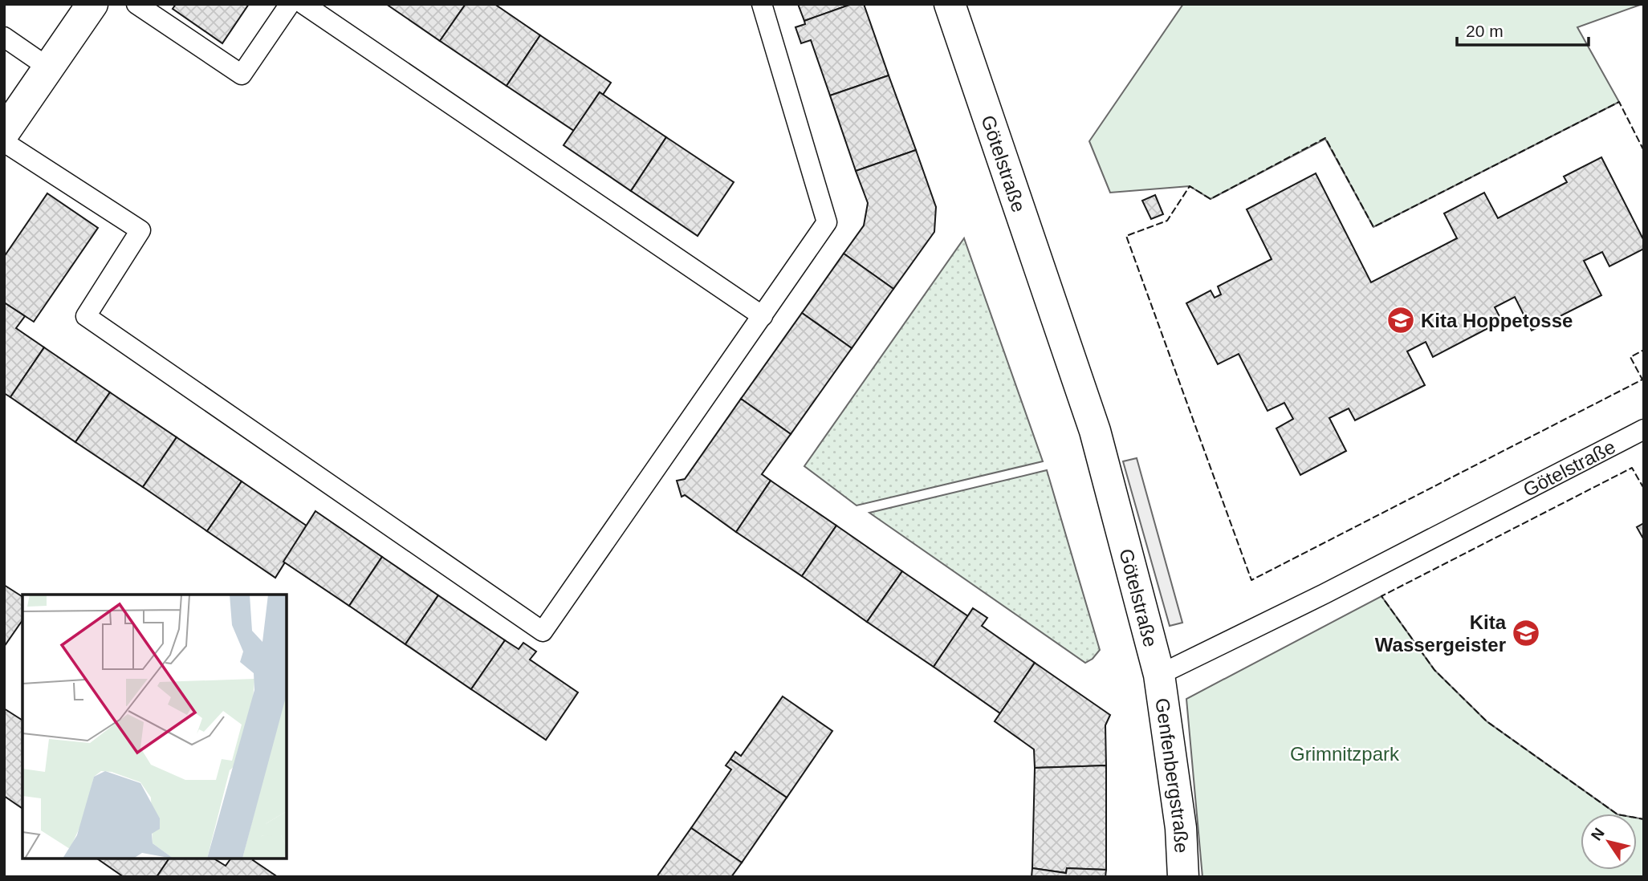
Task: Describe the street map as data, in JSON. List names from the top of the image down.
{
  "streets": {
    "street": ["Götelstraße", "Genfenbergstraße"]
  },
  "crossings": [
    ["Götelstraße", "Genfenbergstraße"]
  ],
  "parks": ["Grimnitzpark"],
  "places": {
    "school or university": ["Kita Hoppetosse", "Kita Wassergeister"]
  },
  "scale_bar": "20 m",
  "north": "top left"
}
